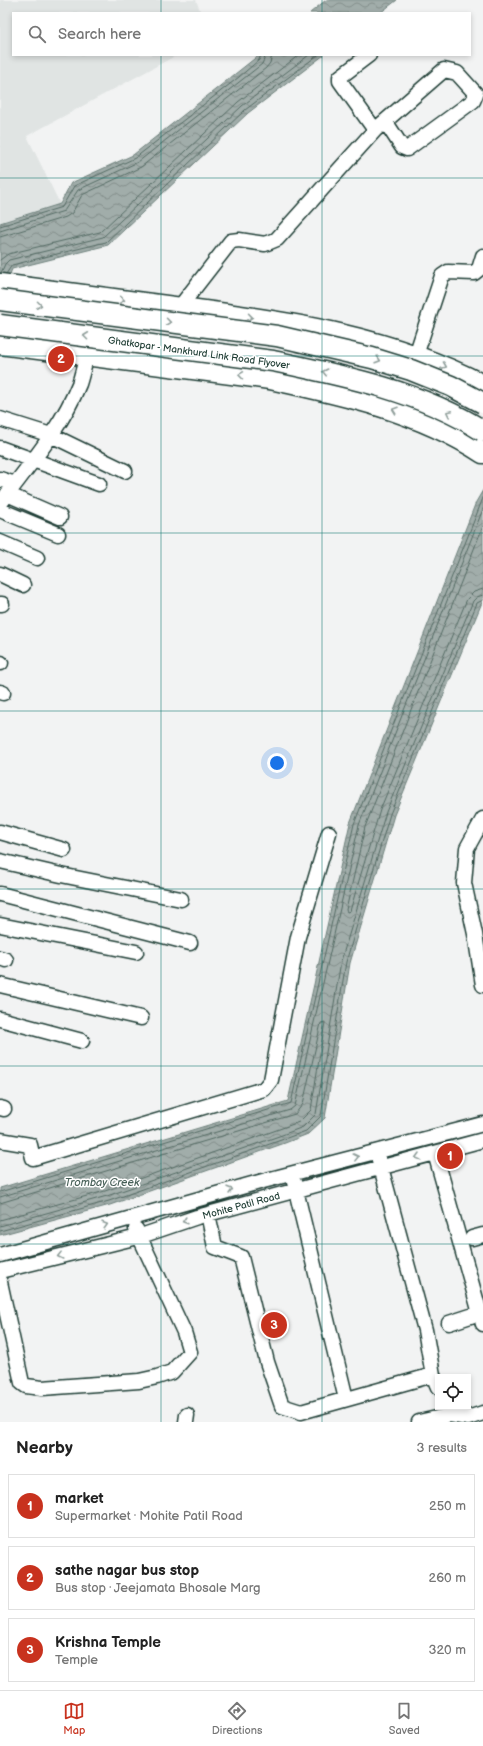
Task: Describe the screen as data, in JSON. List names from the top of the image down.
{
  "streets": {
    "highway": ["Ghatkopar - Mankhurd Link Road Flyover"],
    "street": ["Mohite Patil Road"]
  },
  "water": ["Trombay Creek"],
  "page": {
    "search": "Search here",
    "pins": ["2", "1", "3"],
    "heading": ["Nearby", "3 results"],
    "list": [
      {
        "mark": "1",
        "name": "market",
        "note": "Supermarket · Mohite Patil Road",
        "value": "250 m"
      },
      {
        "mark": "2",
        "name": "sathe nagar bus stop",
        "note": "Bus stop · Jeejamata Bhosale Marg",
        "value": "260 m"
      },
      {
        "mark": "3",
        "name": "Krishna Temple",
        "note": "Temple",
        "value": "320 m"
      }
    ],
    "nav": ["Map", "Directions", "Saved"]
  }
}
